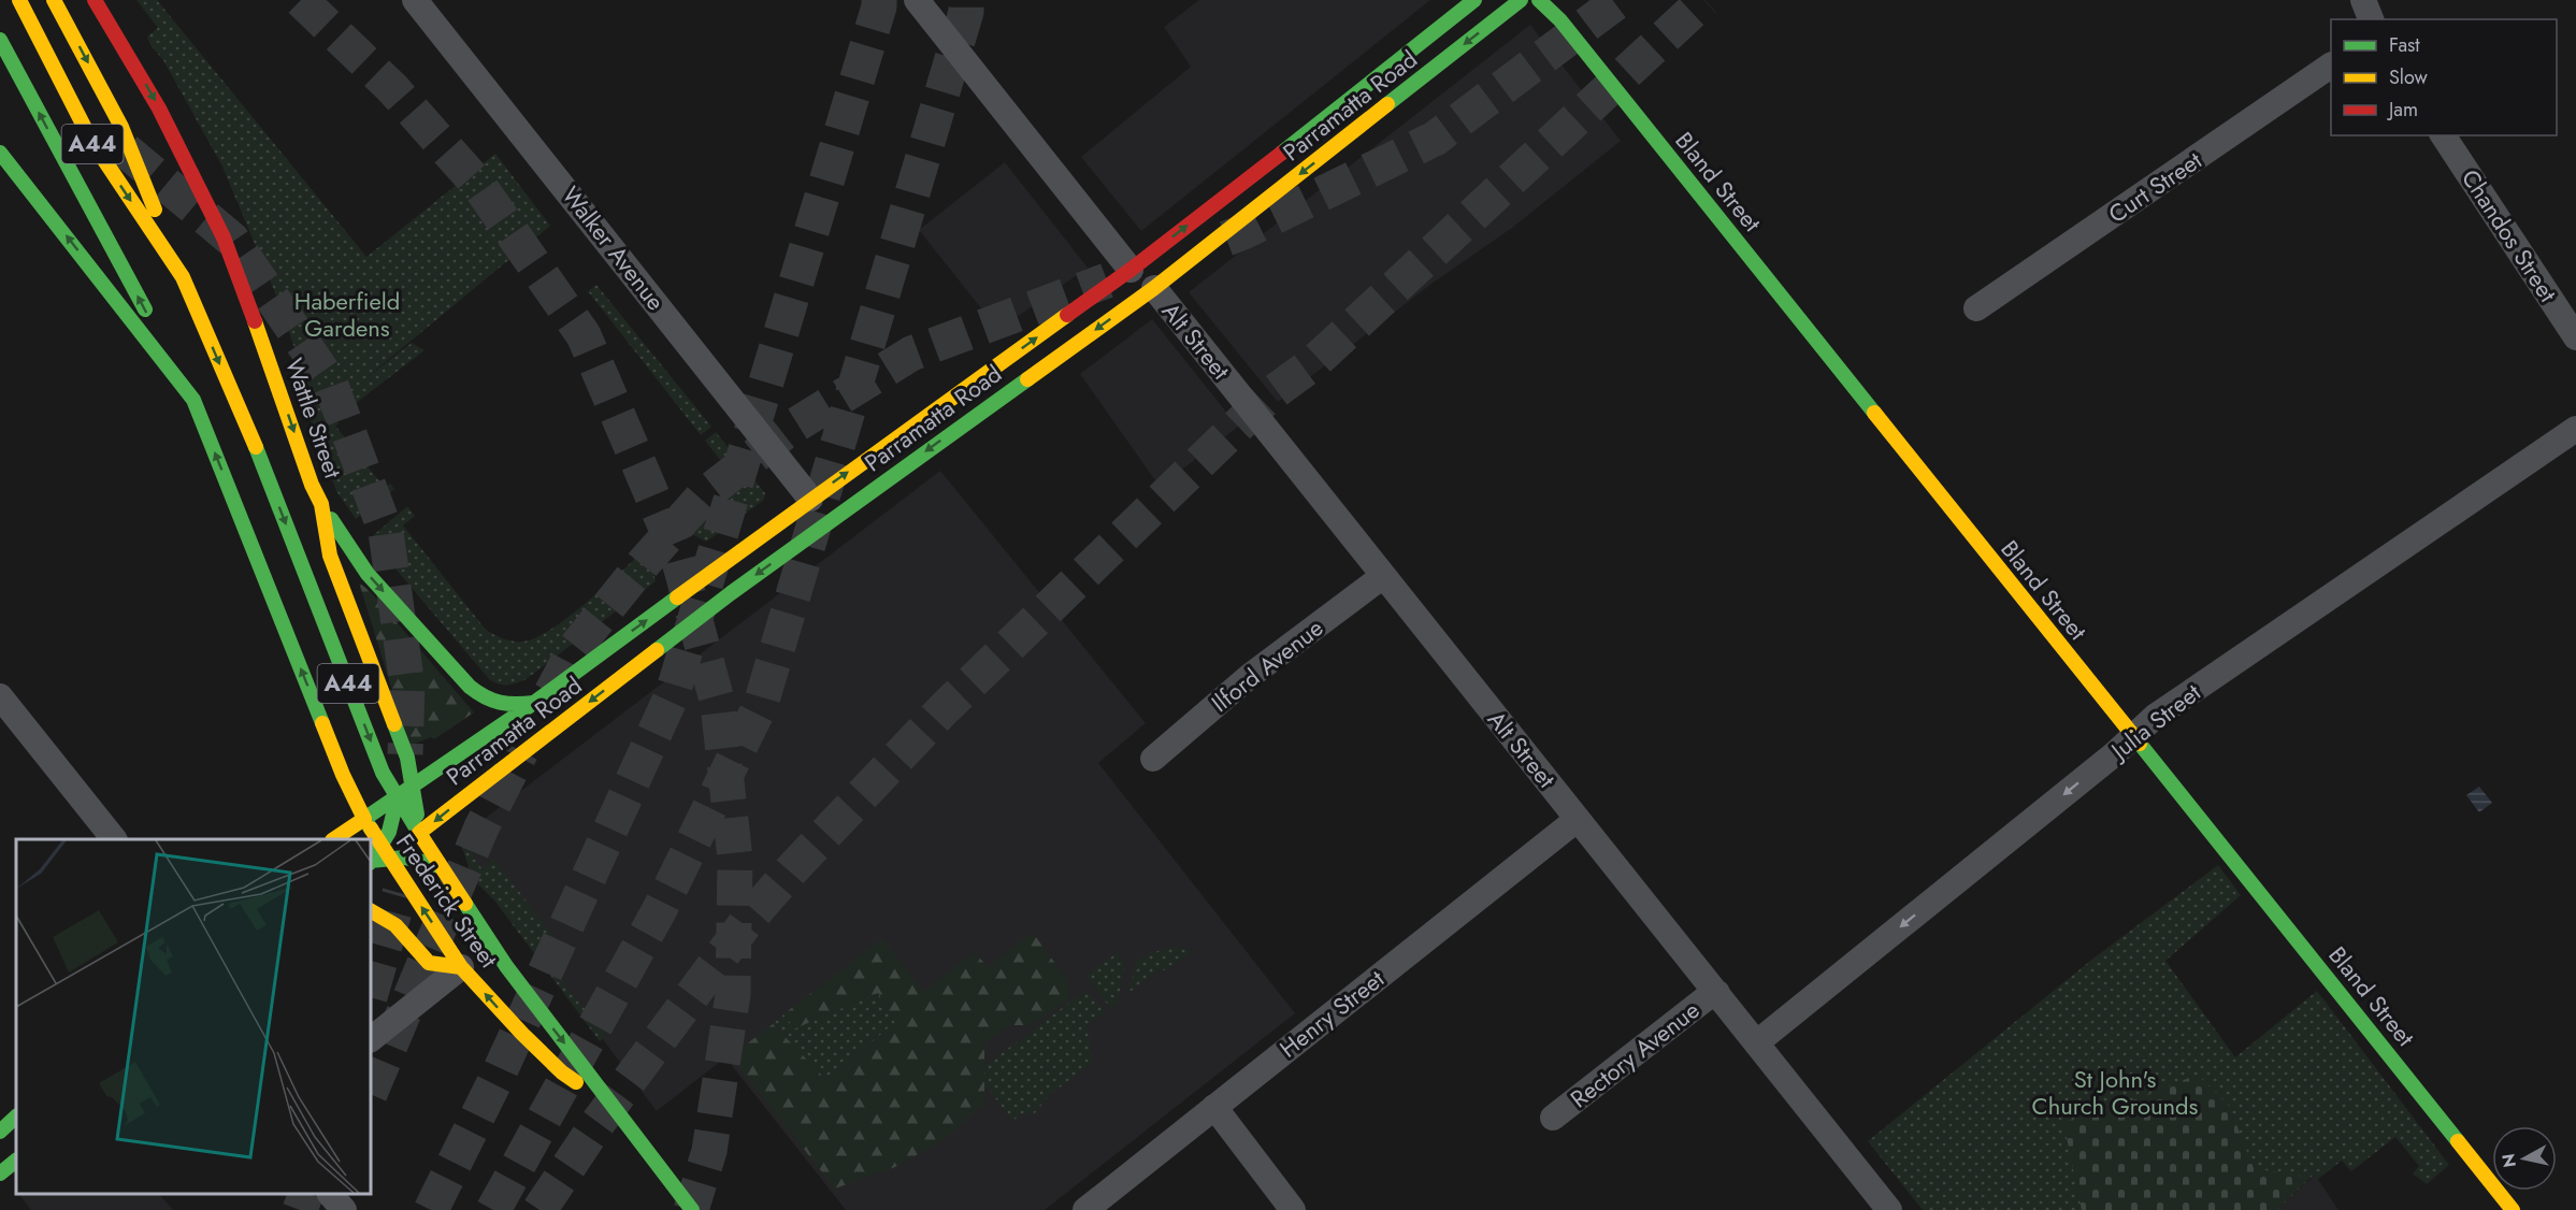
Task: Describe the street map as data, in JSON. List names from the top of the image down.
{
  "streets": {
    "main road": [
      "Parramatta Road",
      "A44",
      "Bland Street",
      "Wattle Street",
      "Frederick Street"
    ],
    "street": [
      "Curt Street",
      "Chandos Street",
      "Walker Avenue",
      "Alt Street",
      "Ilford Avenue",
      "Julia Street",
      "Henry Street",
      "Rectory Avenue"
    ]
  },
  "crossings": [
    ["Parramatta Road", "A44"],
    ["Parramatta Road", "Walker Avenue"],
    ["Parramatta Road", "Alt Street"],
    ["Parramatta Road", "Wattle Street"],
    ["Parramatta Road", "Frederick Street"],
    ["A44", "Frederick Street"],
    ["Bland Street", "Julia Street"],
    ["Alt Street", "Ilford Avenue"],
    ["Alt Street", "Julia Street"],
    ["Alt Street", "Henry Street"],
    ["Alt Street", "Rectory Avenue"],
    ["Wattle Street", "Frederick Street"]
  ],
  "one_way": ["Julia Street"],
  "parks": ["Haberfield Gardens", "St John's Church Grounds"],
  "legend": ["Fast", "Slow", "Jam"],
  "north": "left"
}
